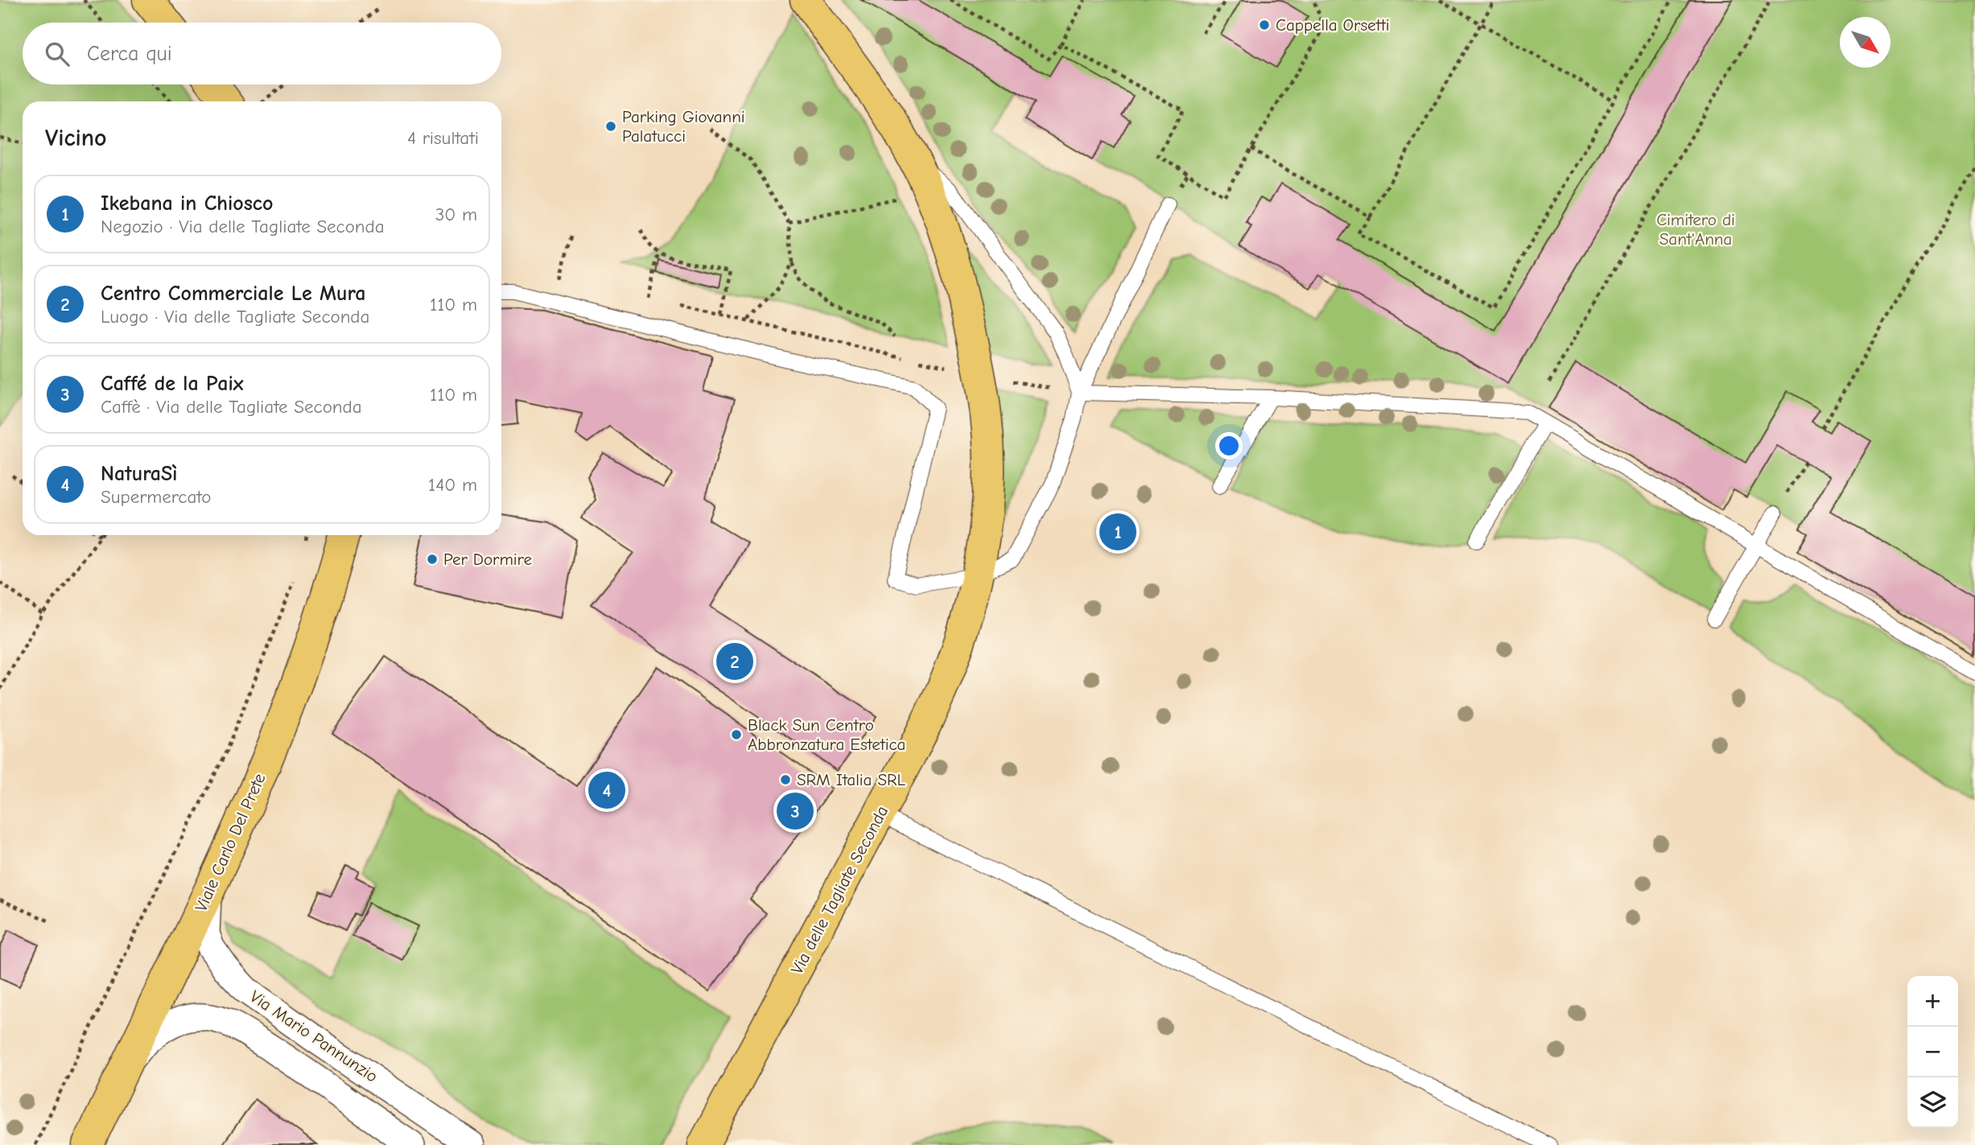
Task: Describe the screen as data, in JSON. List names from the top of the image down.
{
  "streets": {
    "main road": ["Viale Carlo Del Prete", "Via delle Tagliate Seconda"],
    "street": ["Via Mario Pannunzio"]
  },
  "crossings": [
    ["Viale Carlo Del Prete", "Via Mario Pannunzio"]
  ],
  "parks": ["Cimitero di Sant'Anna"],
  "places": [
    "Cappella Orsetti",
    "Parking Giovanni Palatucci",
    "Per Dormire",
    "Black Sun Centro Abbronzatura Estetica",
    "SRM Italia SRL"
  ],
  "north": "bottom right",
  "page": {
    "search": "Cerca qui",
    "heading": ["Vicino", "4 risultati"],
    "list": [
      {
        "mark": "1",
        "name": "Ikebana in Chiosco",
        "note": "Negozio · Via delle Tagliate Seconda",
        "value": "30 m"
      },
      {
        "mark": "2",
        "name": "Centro Commerciale Le Mura",
        "note": "Luogo · Via delle Tagliate Seconda",
        "value": "110 m"
      },
      {
        "mark": "3",
        "name": "Caffé de la Paix",
        "note": "Caffè · Via delle Tagliate Seconda",
        "value": "110 m"
      },
      {
        "mark": "4",
        "name": "NaturaSì",
        "note": "Supermercato",
        "value": "140 m"
      }
    ],
    "pins": [
      "1",
      "2",
      "4",
      "3"
    ],
    "map_buttons": ["+", "−"]
  }
}
